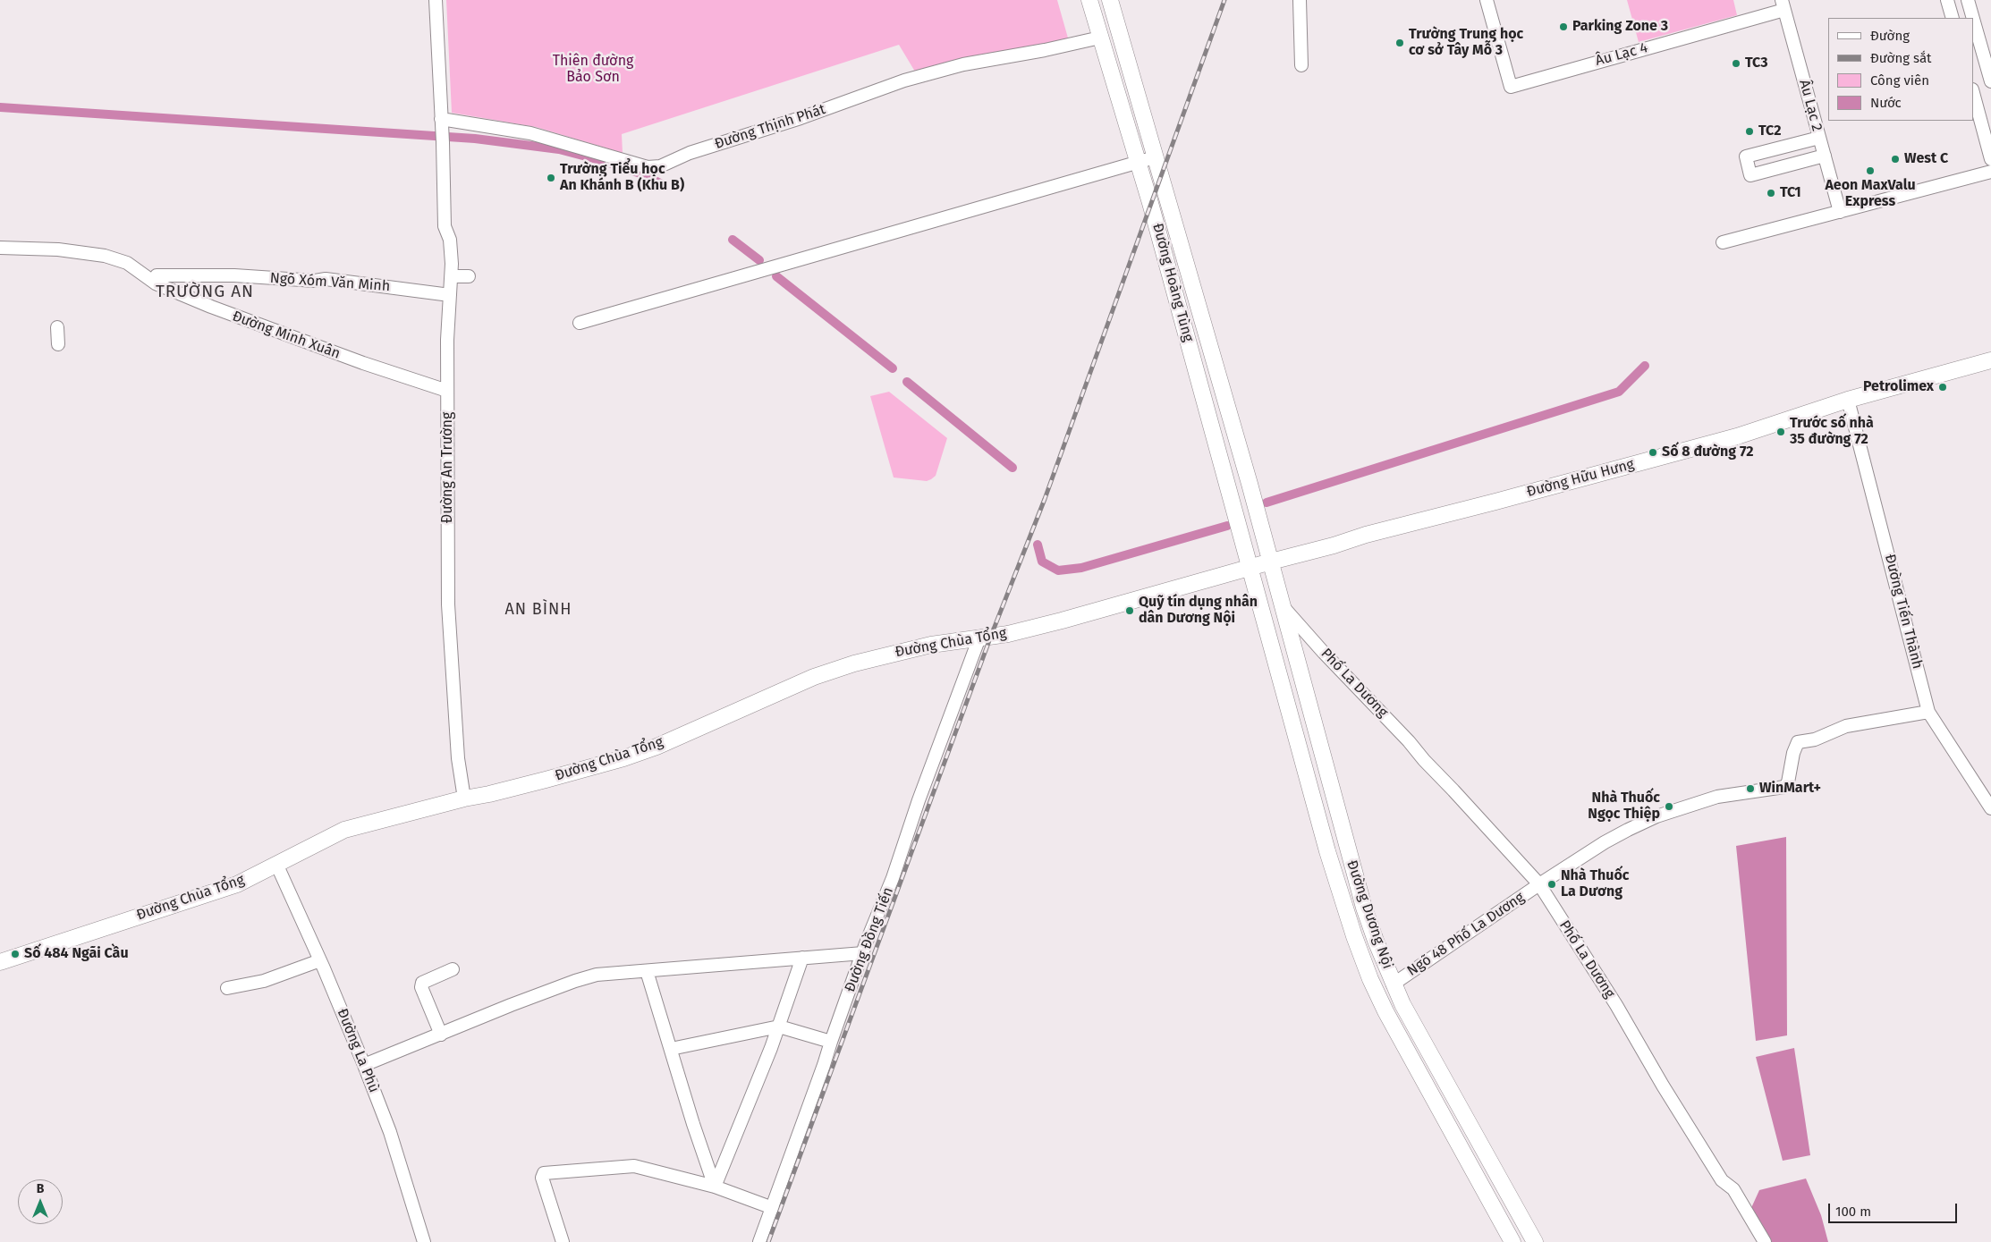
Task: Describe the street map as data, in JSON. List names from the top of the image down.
{
  "streets": {
    "main road": [
      "Đường Hoàng Tùng",
      "Đường Hữu Hưng",
      "Đường Chùa Tổng",
      "Đường Dương Nội"
    ],
    "street": [
      "Âu Lạc 4",
      "Âu Lạc 2",
      "Đường Thịnh Phát",
      "Ngõ Xóm Văn Minh",
      "Đường Minh Xuân",
      "Đường An Trường",
      "Đường Tiến Thành",
      "Phố La Dương",
      "Ngõ 48 Phố La Dương",
      "Đường Đồng Tiến",
      "Đường La Phù"
    ]
  },
  "crossings": [
    ["Âu Lạc 4", "Âu Lạc 2"],
    ["Đường Thịnh Phát", "Đường Hoàng Tùng"],
    ["Đường Thịnh Phát", "Đường An Trường"],
    ["Ngõ Xóm Văn Minh", "Đường An Trường"],
    ["Đường Hoàng Tùng", "Đường Hữu Hưng"],
    ["Đường Hoàng Tùng", "Đường Chùa Tổng"],
    ["Đường Hoàng Tùng", "Đường Dương Nội"],
    ["Đường Minh Xuân", "Đường An Trường"],
    ["Đường An Trường", "Đường Chùa Tổng"],
    ["Đường Hữu Hưng", "Đường Tiến Thành"],
    ["Đường Hữu Hưng", "Đường Chùa Tổng"],
    ["Đường Hữu Hưng", "Đường Dương Nội"],
    ["Đường Tiến Thành", "Ngõ 48 Phố La Dương"],
    ["Đường Chùa Tổng", "Đường Dương Nội"],
    ["Đường Chùa Tổng", "Đường Đồng Tiến"],
    ["Đường Chùa Tổng", "Đường La Phù"],
    ["Phố La Dương", "Đường Dương Nội"],
    ["Phố La Dương", "Ngõ 48 Phố La Dương"],
    ["Đường Dương Nội", "Ngõ 48 Phố La Dương"]
  ],
  "districts": ["TRƯỜNG AN", "AN BÌNH"],
  "parks": ["Thiên đường Bảo Sơn"],
  "places": [
    "Parking Zone 3",
    "Trường Trung học cơ sở Tây Mỗ 3",
    "TC3",
    "TC2",
    "West C",
    "Aeon MaxValu Express",
    "Trường Tiểu học An Khánh B (Khu B)",
    "TC1",
    "Petrolimex",
    "Trước số nhà 35 đường 72",
    "Số 8 đường 72",
    "Quỹ tín dụng nhân dân Dương Nội",
    "WinMart+",
    "Nhà Thuốc Ngọc Thiệp",
    "Nhà Thuốc La Dương",
    "Số 484 Ngãi Cầu"
  ],
  "legend": [
    "Đường",
    "Đường sắt",
    "Công viên",
    "Nước"
  ],
  "scale_bar": "100 m",
  "north": "top"
}
